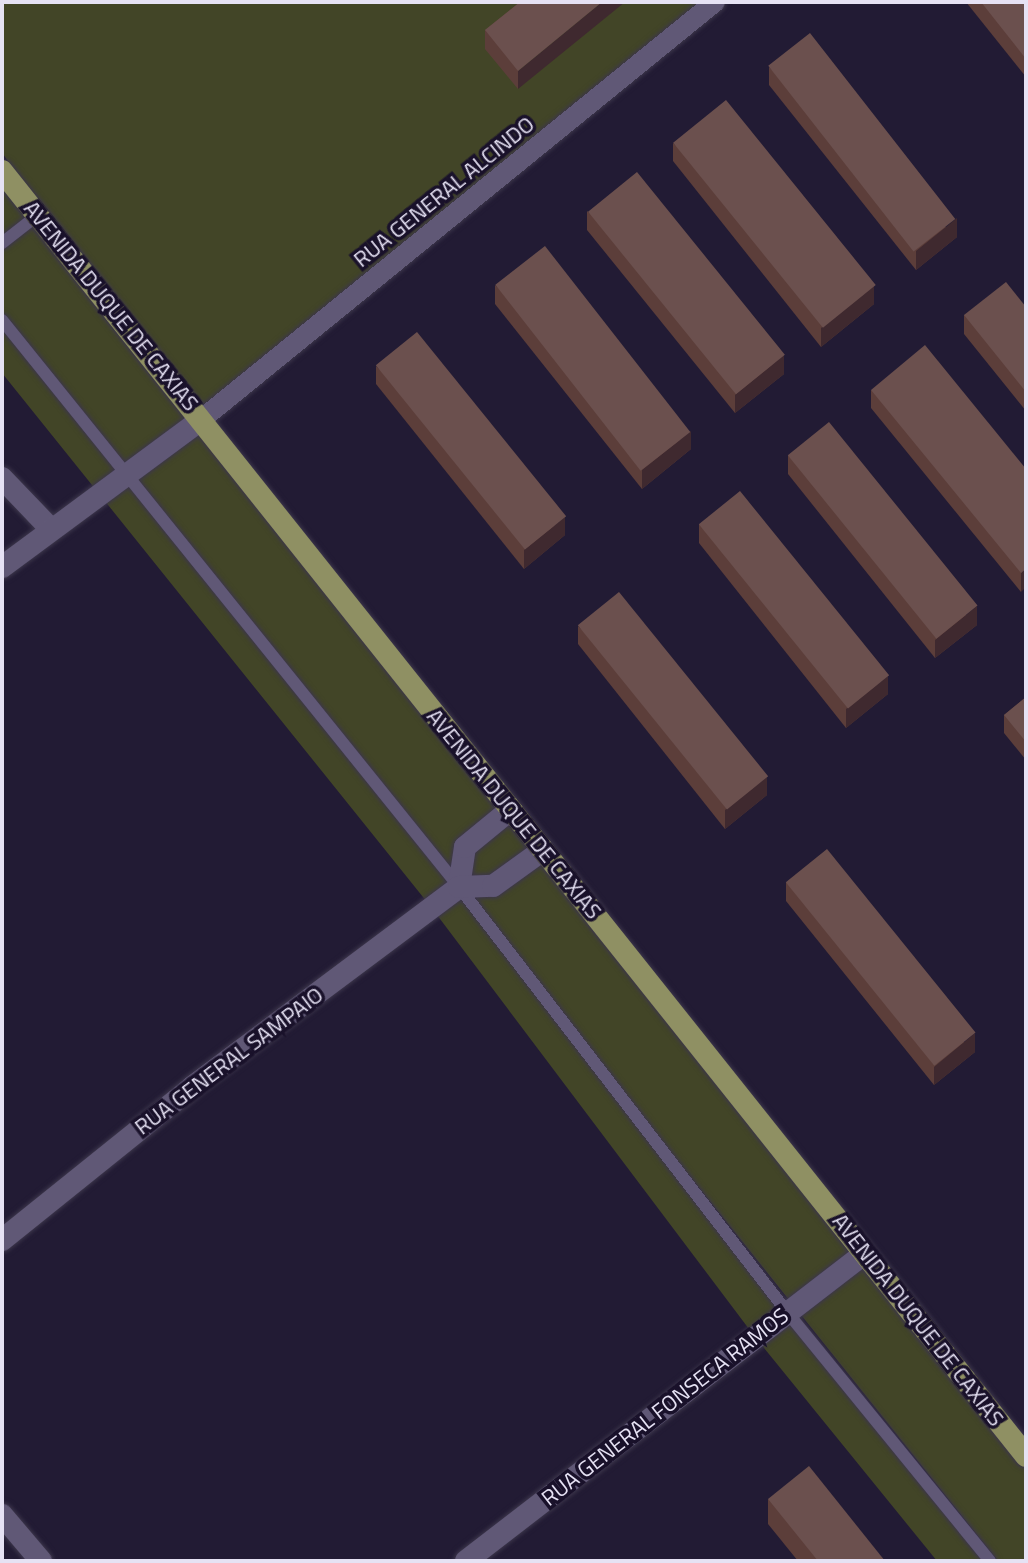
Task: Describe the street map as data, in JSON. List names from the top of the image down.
{
  "streets": {
    "main road": ["AVENIDA DUQUE DE CAXIAS"],
    "street": ["RUA GENERAL ALCINDO", "RUA GENERAL SAMPAIO", "RUA GENERAL FONSECA RAMOS"]
  },
  "crossings": [
    ["RUA GENERAL ALCINDO", "AVENIDA DUQUE DE CAXIAS"],
    ["AVENIDA DUQUE DE CAXIAS", "RUA GENERAL FONSECA RAMOS"]
  ]
}
